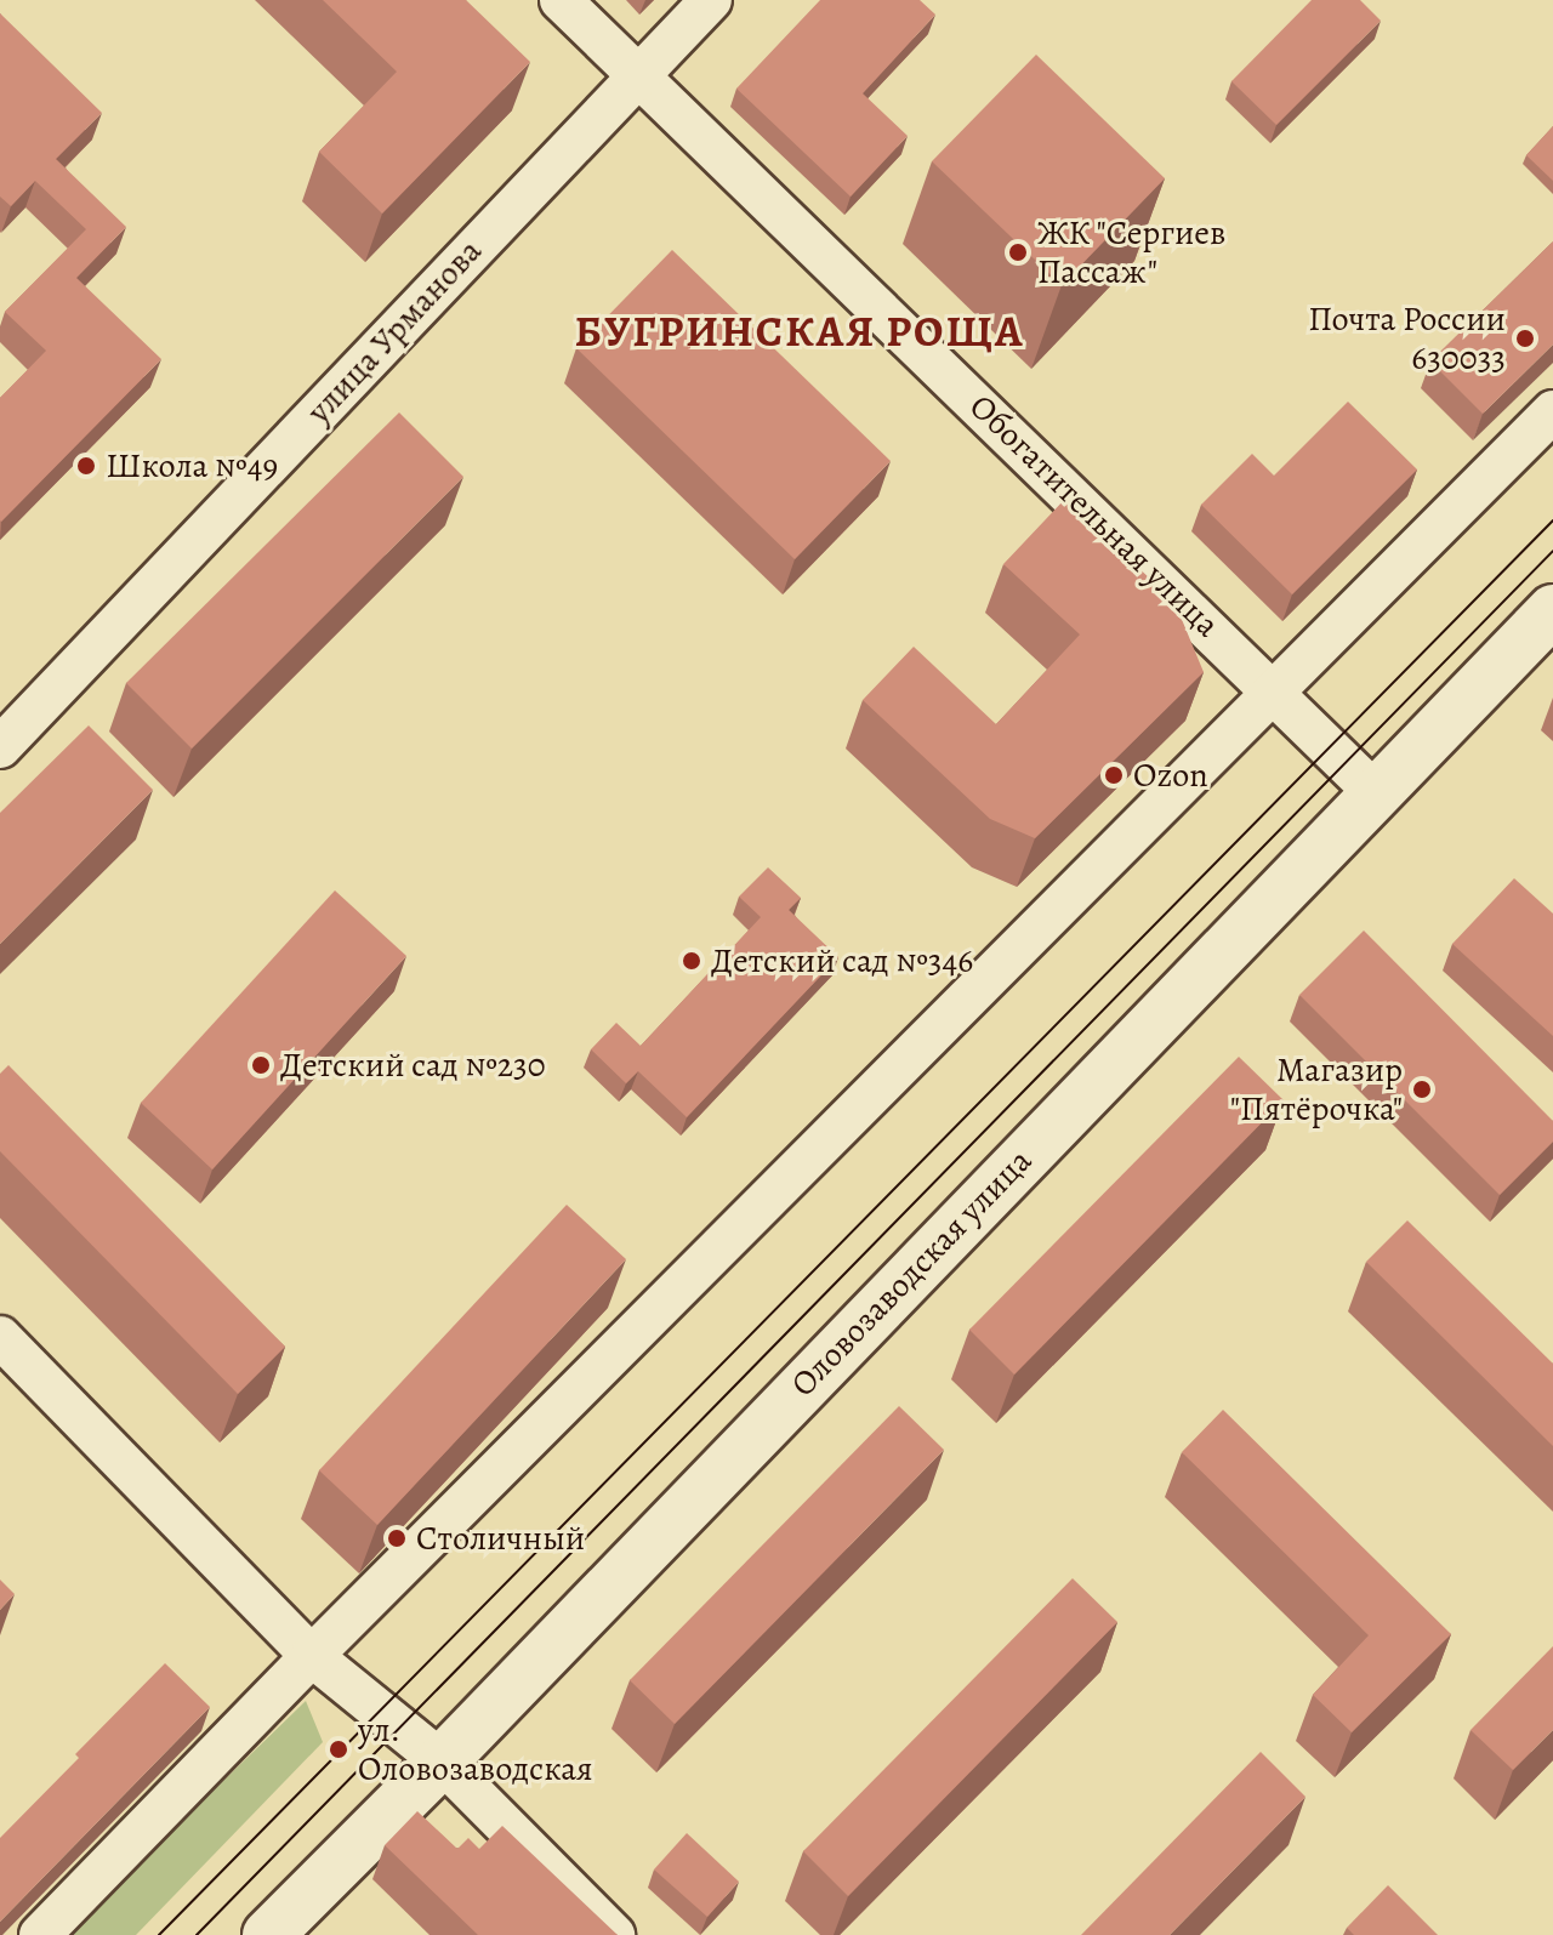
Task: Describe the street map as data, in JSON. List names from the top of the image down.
{
  "streets": {
    "street": ["улица Урманова", "Обогатительная улица", "Оловозаводская улица"]
  },
  "crossings": [
    ["улица Урманова", "Обогатительная улица"],
    ["Обогатительная улица", "Оловозаводская улица"]
  ],
  "districts": ["БУГРИНСКАЯ РОЩА"],
  "places": [
    "ЖК \"Сергиев Пассаж\"",
    "Почта России 630033",
    "Школа №49",
    "Ozon",
    "Детский сад №346",
    "Детский сад №230",
    "Магазир \"Пятёрочка\"",
    "Столичный",
    "ул. Оловозаводская"
  ]
}
